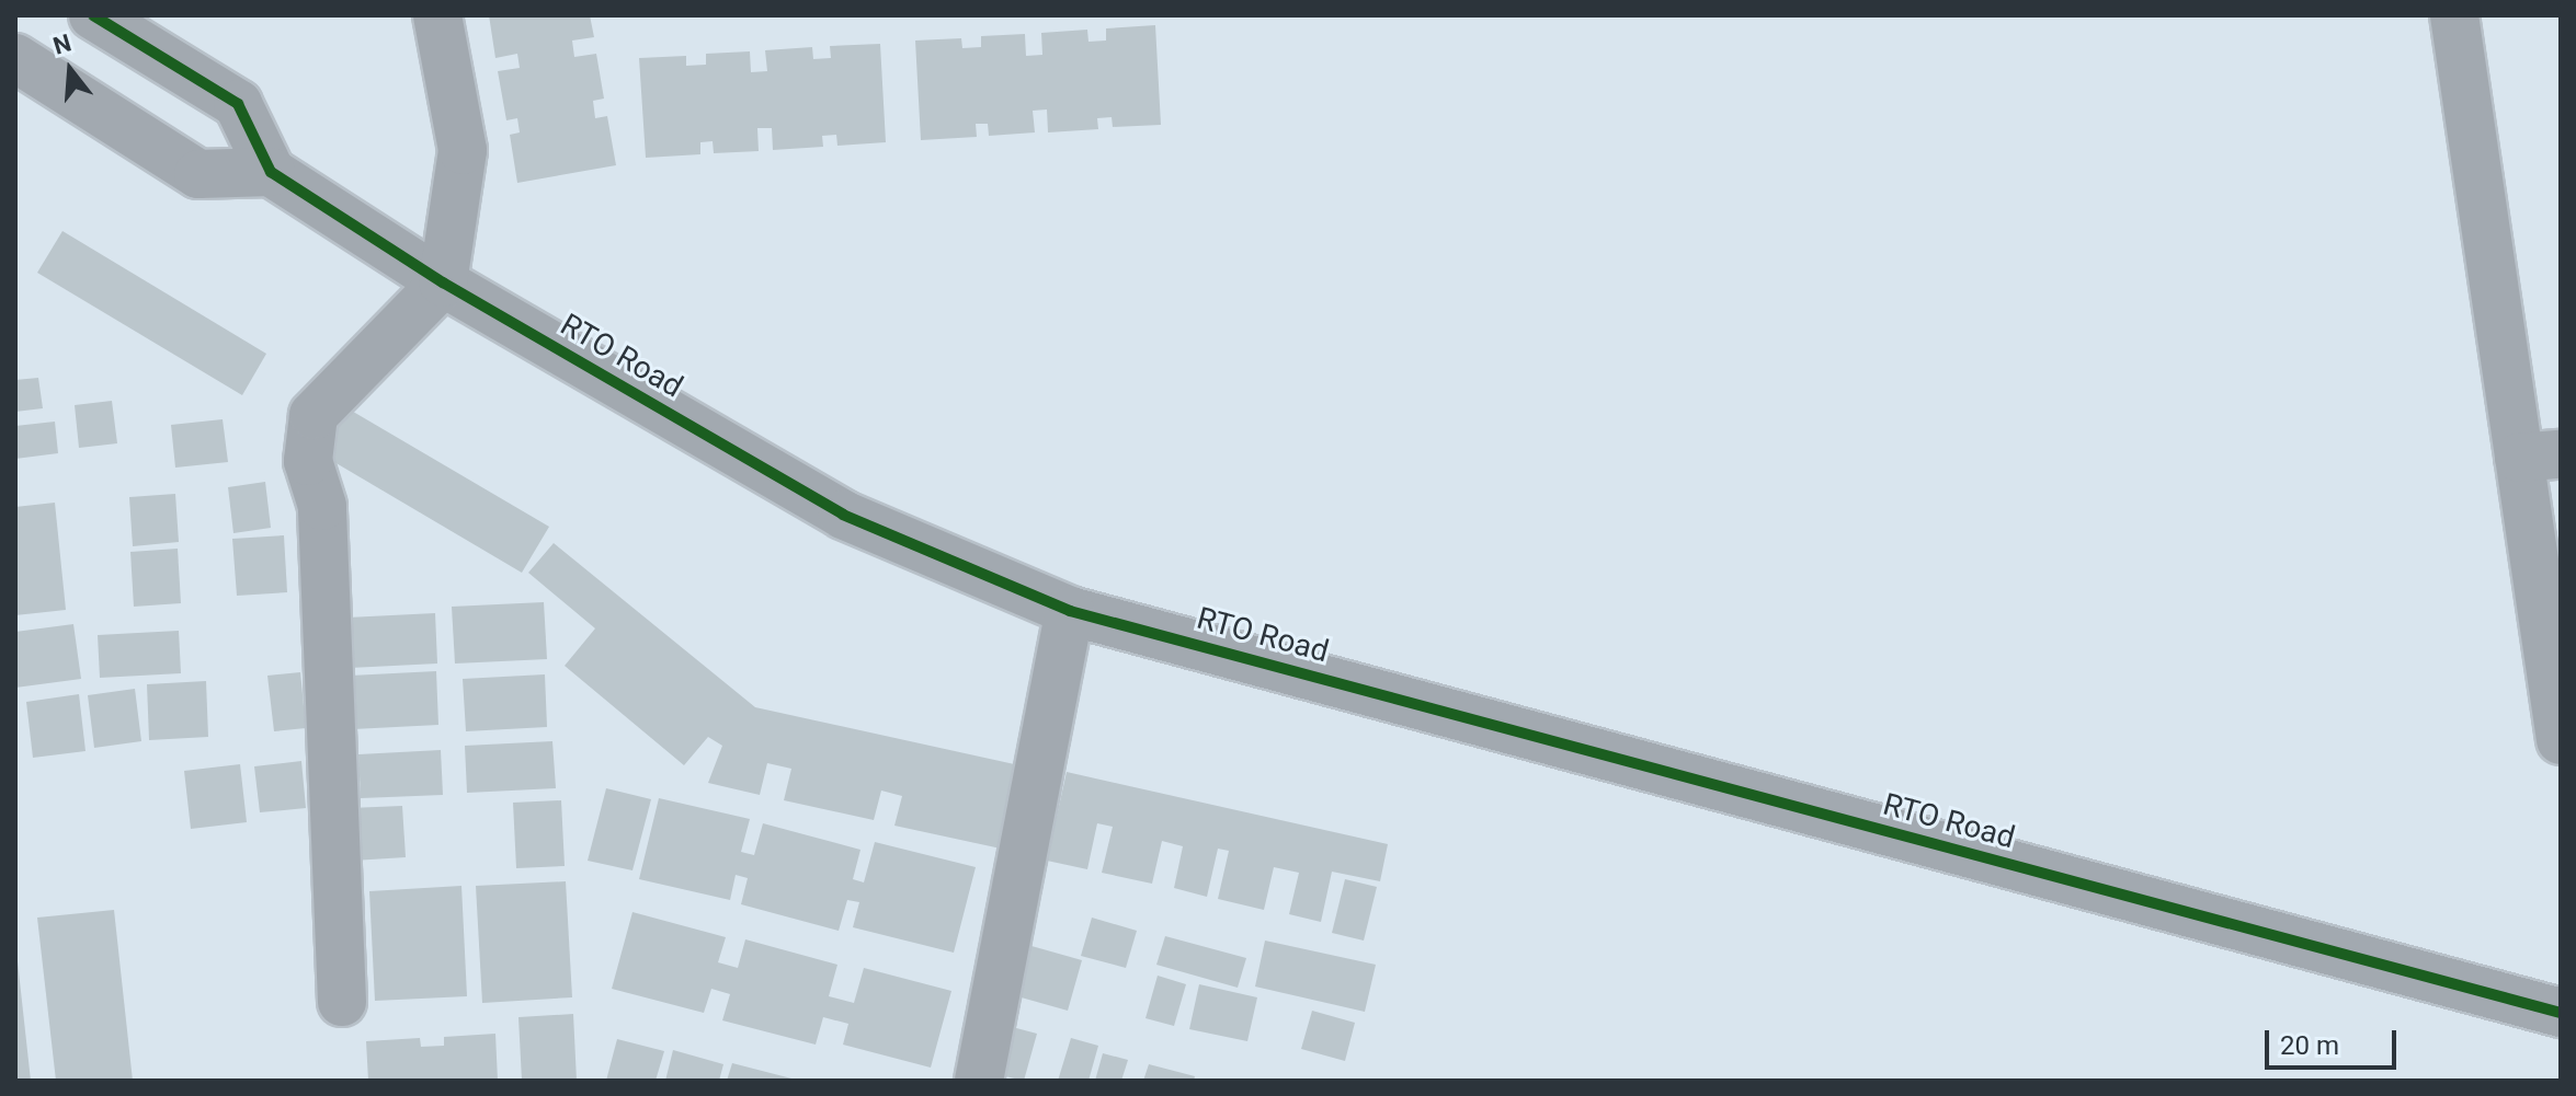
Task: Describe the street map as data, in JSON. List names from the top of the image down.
{
  "streets": {
    "street": ["RTO Road"]
  },
  "scale_bar": "20 m",
  "north": "top"
}
